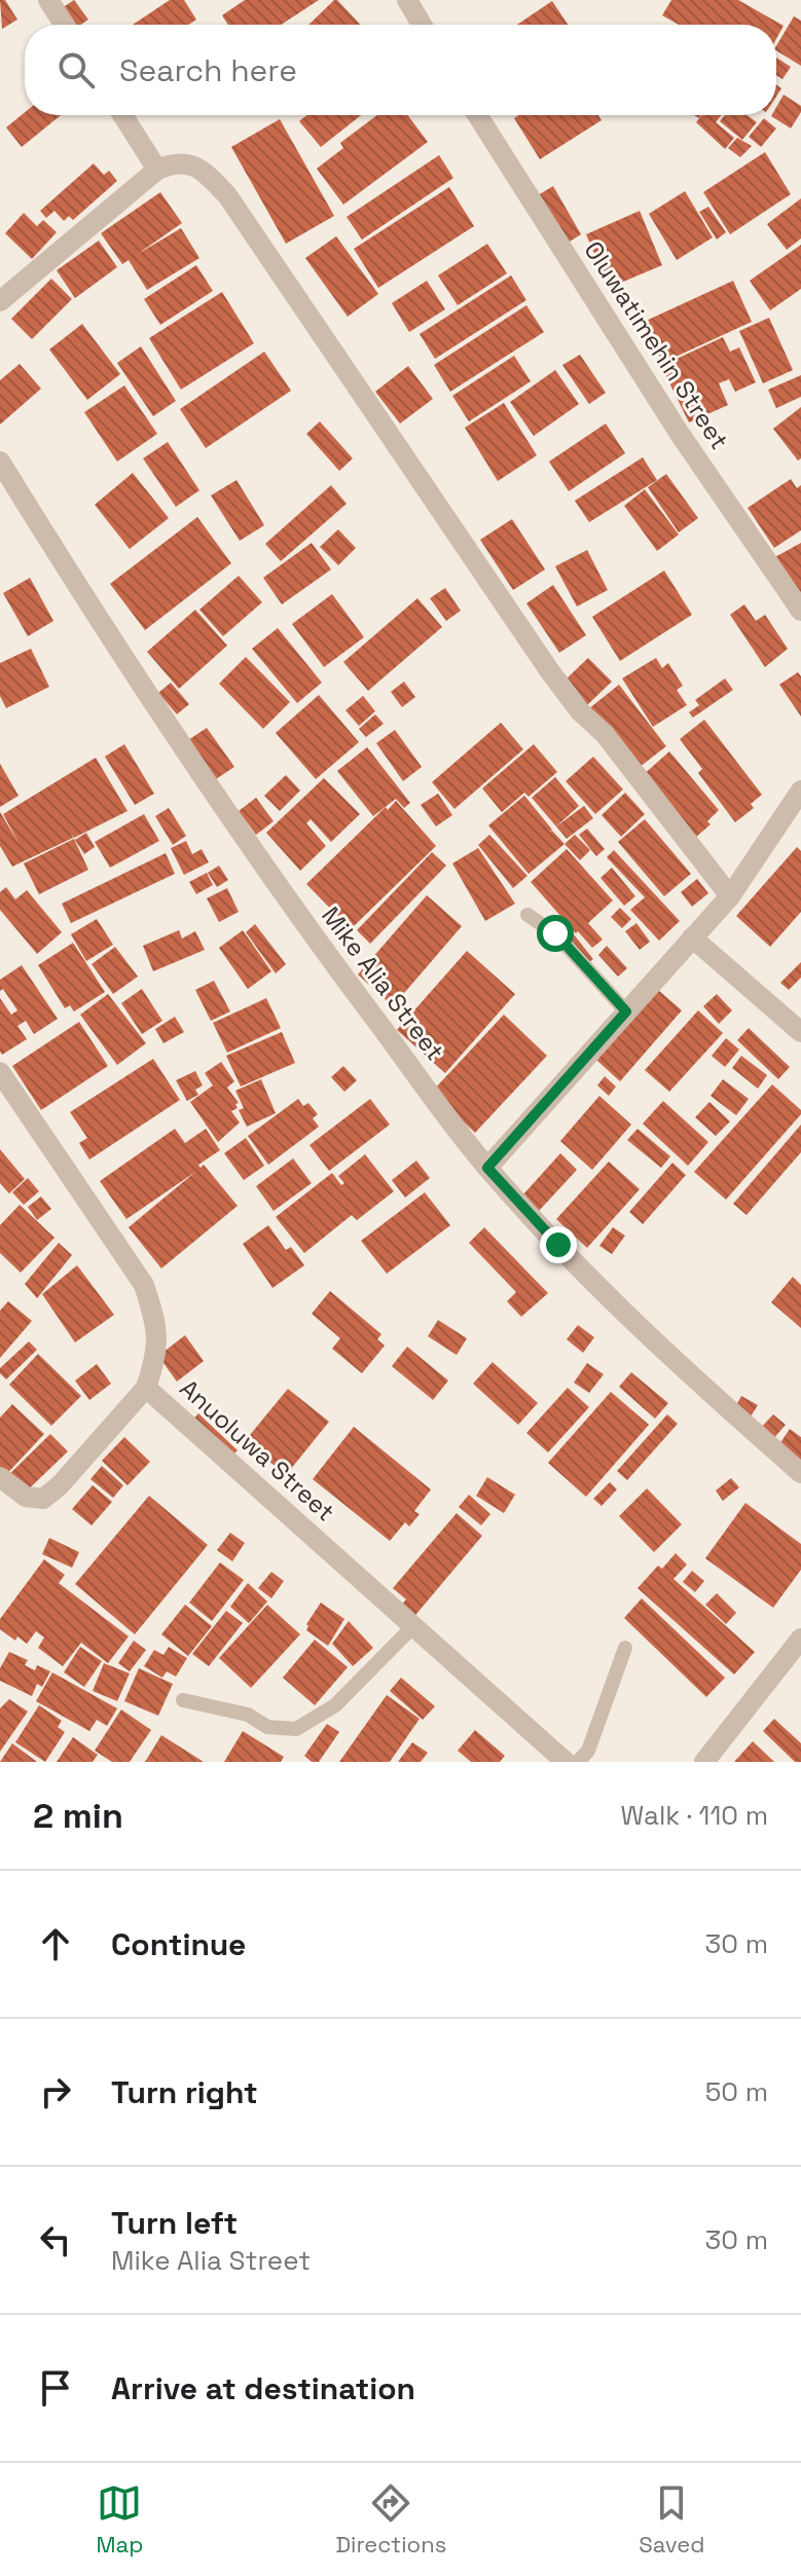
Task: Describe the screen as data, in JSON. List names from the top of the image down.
{
  "streets": {
    "street": ["Oluwatimehin Street", "Mike Alia Street", "Anuoluwa Street"]
  },
  "page": {
    "search": "Search here",
    "heading": ["2 min", "Walk · 110 m"],
    "list": [
      ["Continue", "30 m"],
      ["Turn right", "50 m"],
      ["Turn left", "Mike Alia Street", "30 m"],
      "Arrive at destination"
    ],
    "nav": ["Map", "Directions", "Saved"]
  }
}
